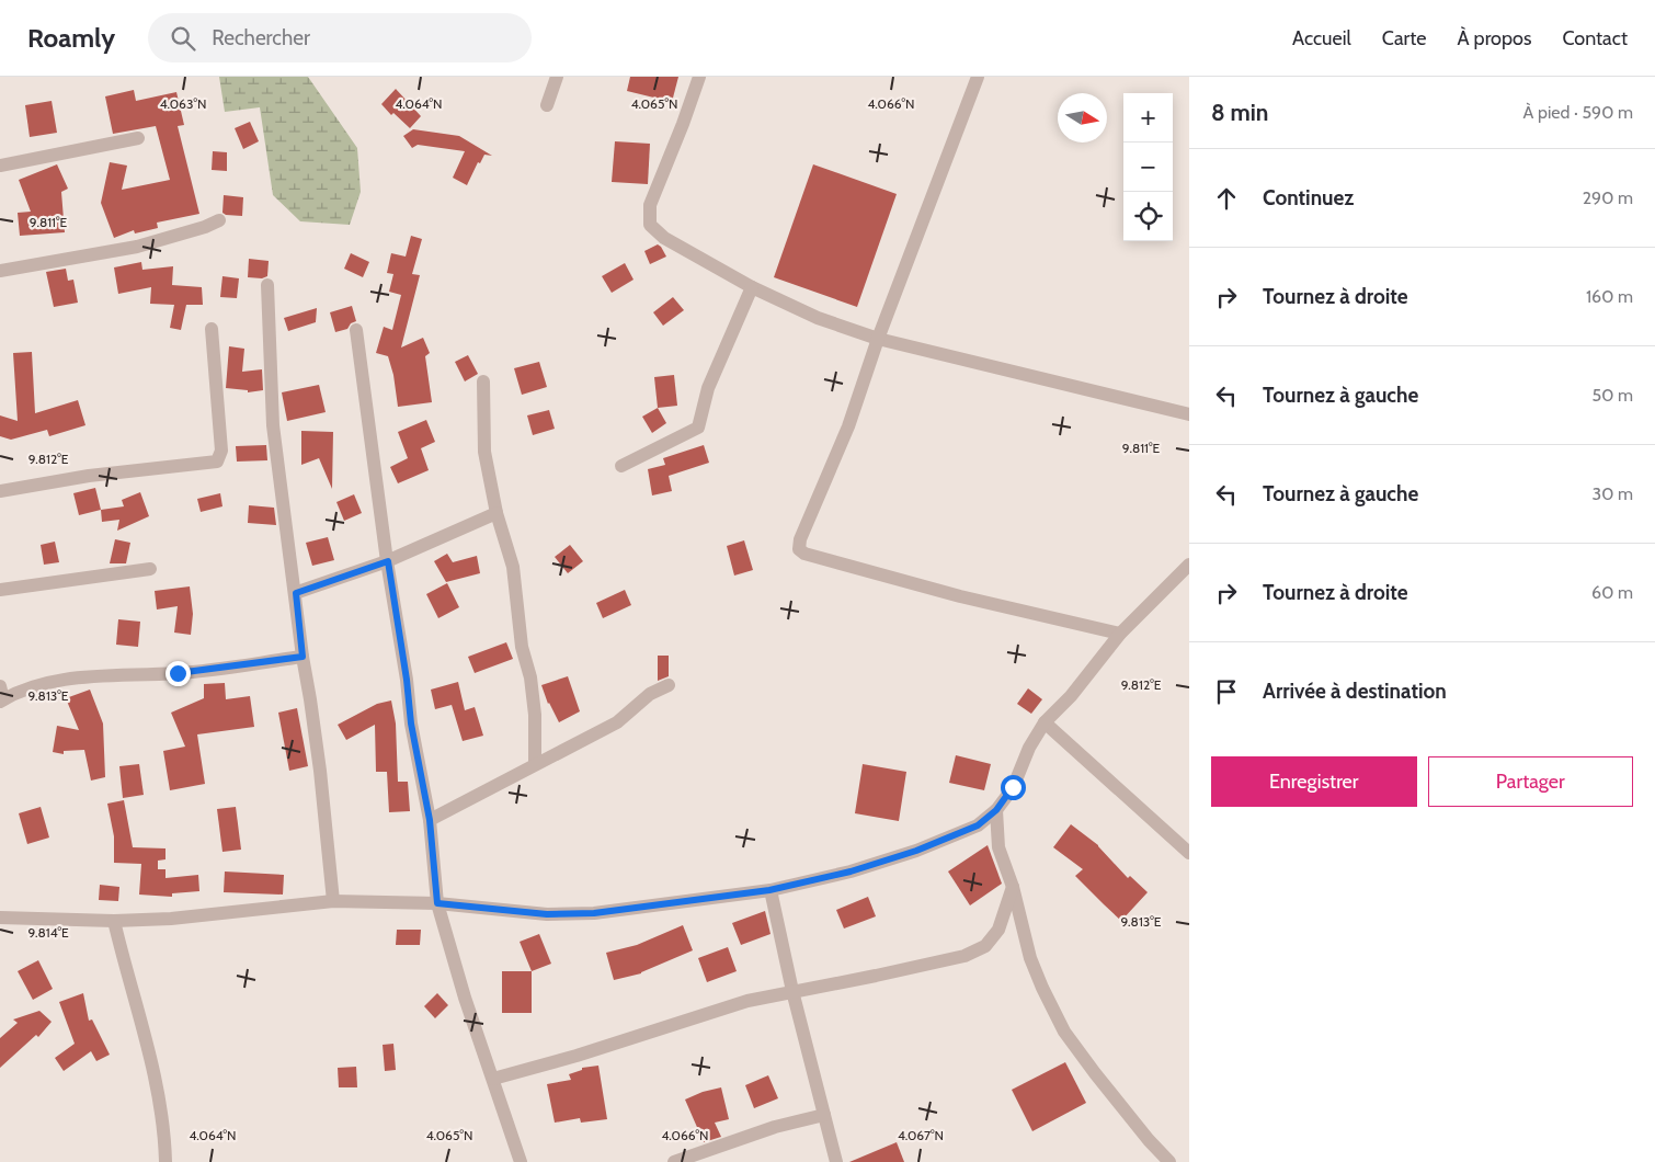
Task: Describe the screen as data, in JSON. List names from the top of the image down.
{
  "north": "right",
  "page": {
    "header": "Roamly",
    "search": "Rechercher",
    "nav": [
      "Accueil",
      "Carte",
      "À propos",
      "Contact"
    ],
    "heading": ["8 min", "À pied · 590 m"],
    "map_buttons": ["+", "−"],
    "list": [
      ["Continuez", "290 m"],
      ["Tournez à droite", "160 m"],
      ["Tournez à gauche", "50 m"],
      ["Tournez à gauche", "30 m"],
      ["Tournez à droite", "60 m"],
      "Arrivée à destination"
    ],
    "buttons": ["Enregistrer", "Partager"]
  },
  "coordinates": [
    "4.063°N",
    "4.064°N",
    "4.065°N",
    "4.066°N",
    "9.811°E",
    "9.812°E",
    "9.813°E",
    "9.814°E",
    "4.067°N"
  ]
}
